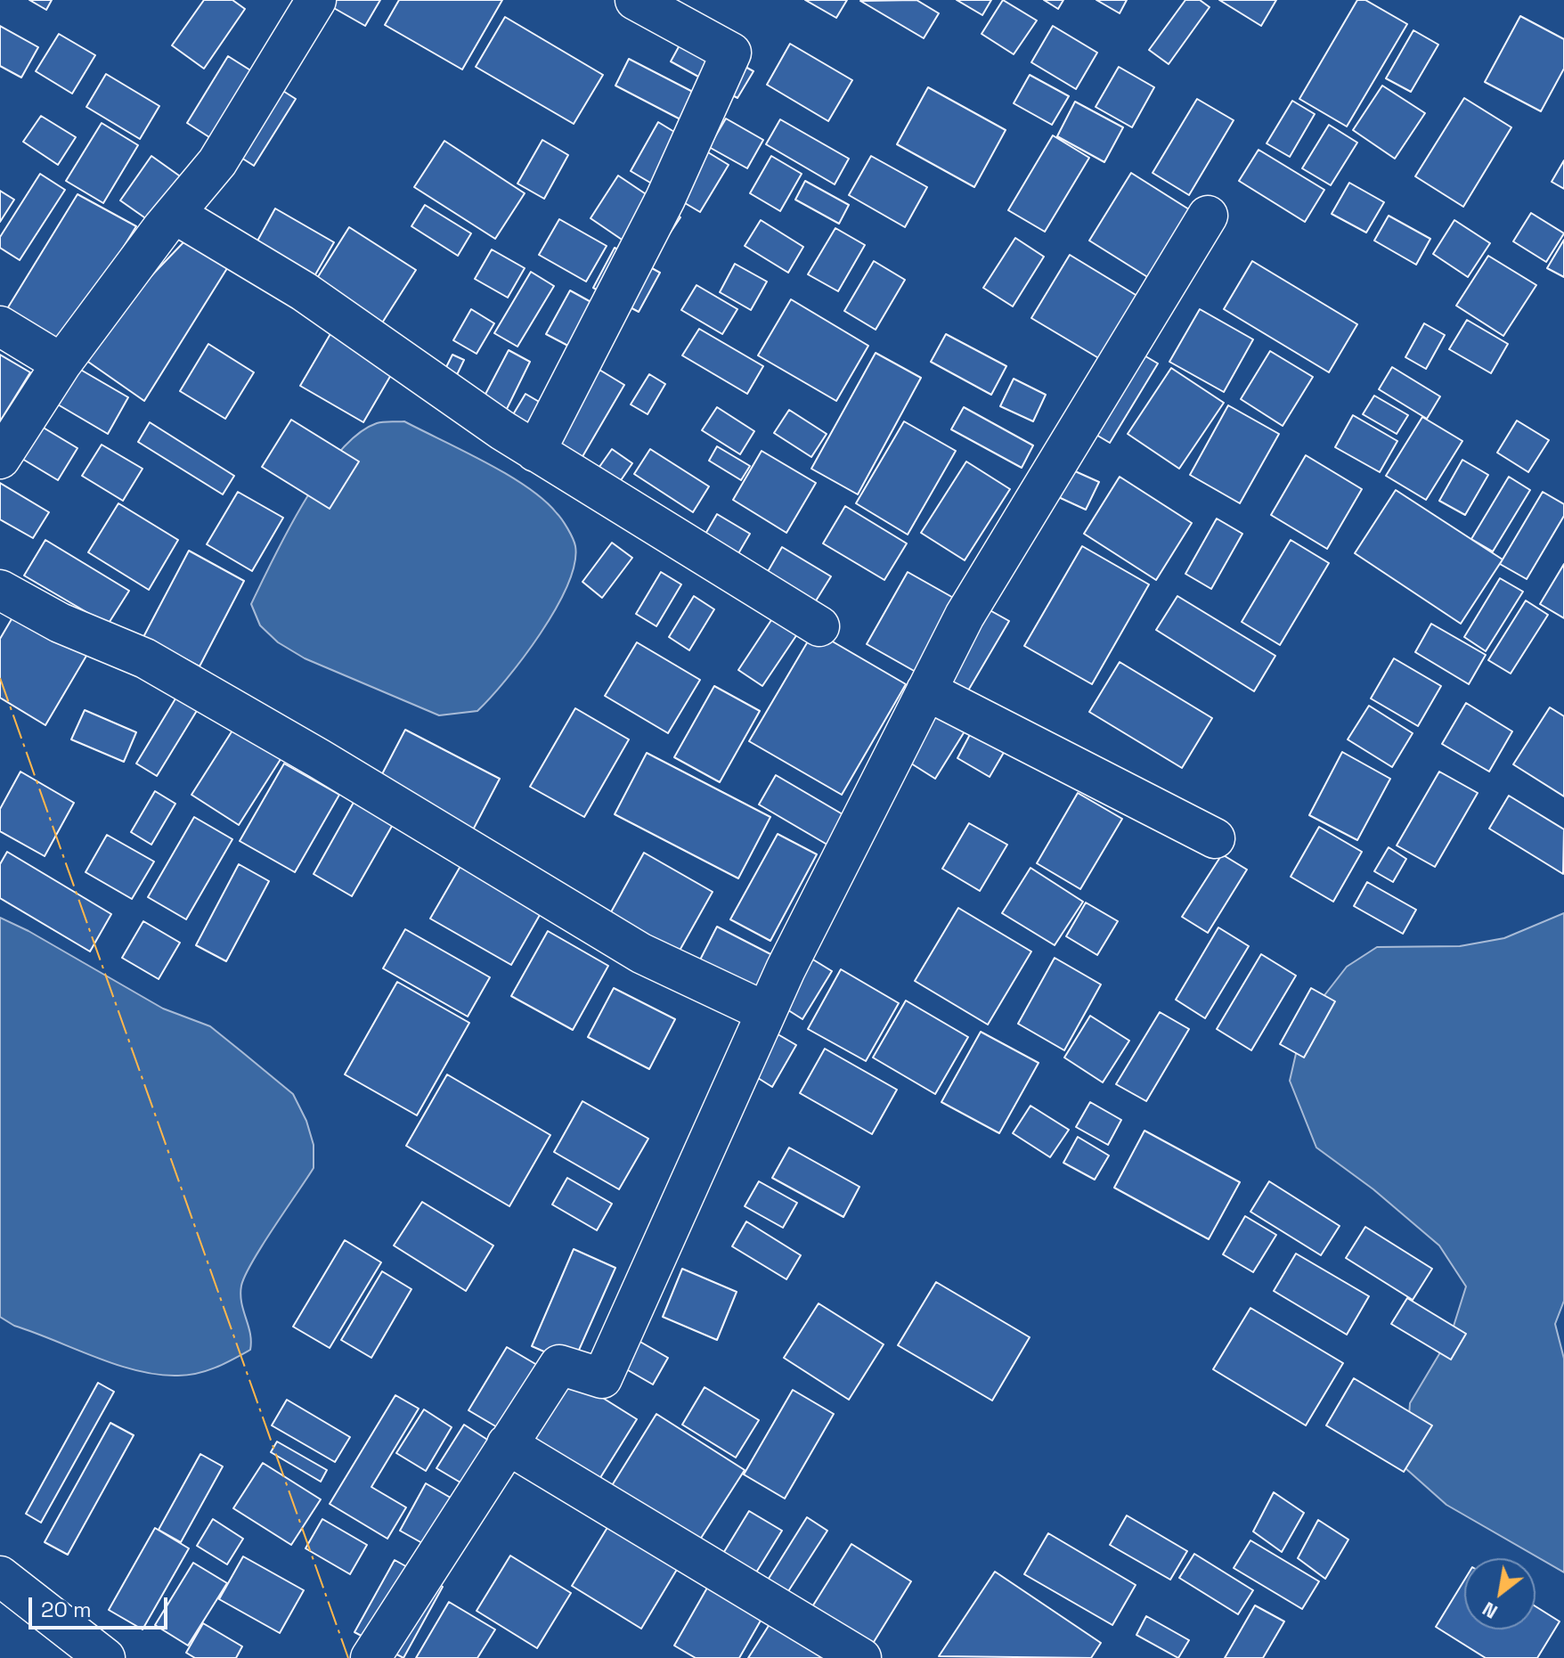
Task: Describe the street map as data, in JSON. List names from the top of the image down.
{
  "scale_bar": "20 m",
  "north": "bottom left"
}
